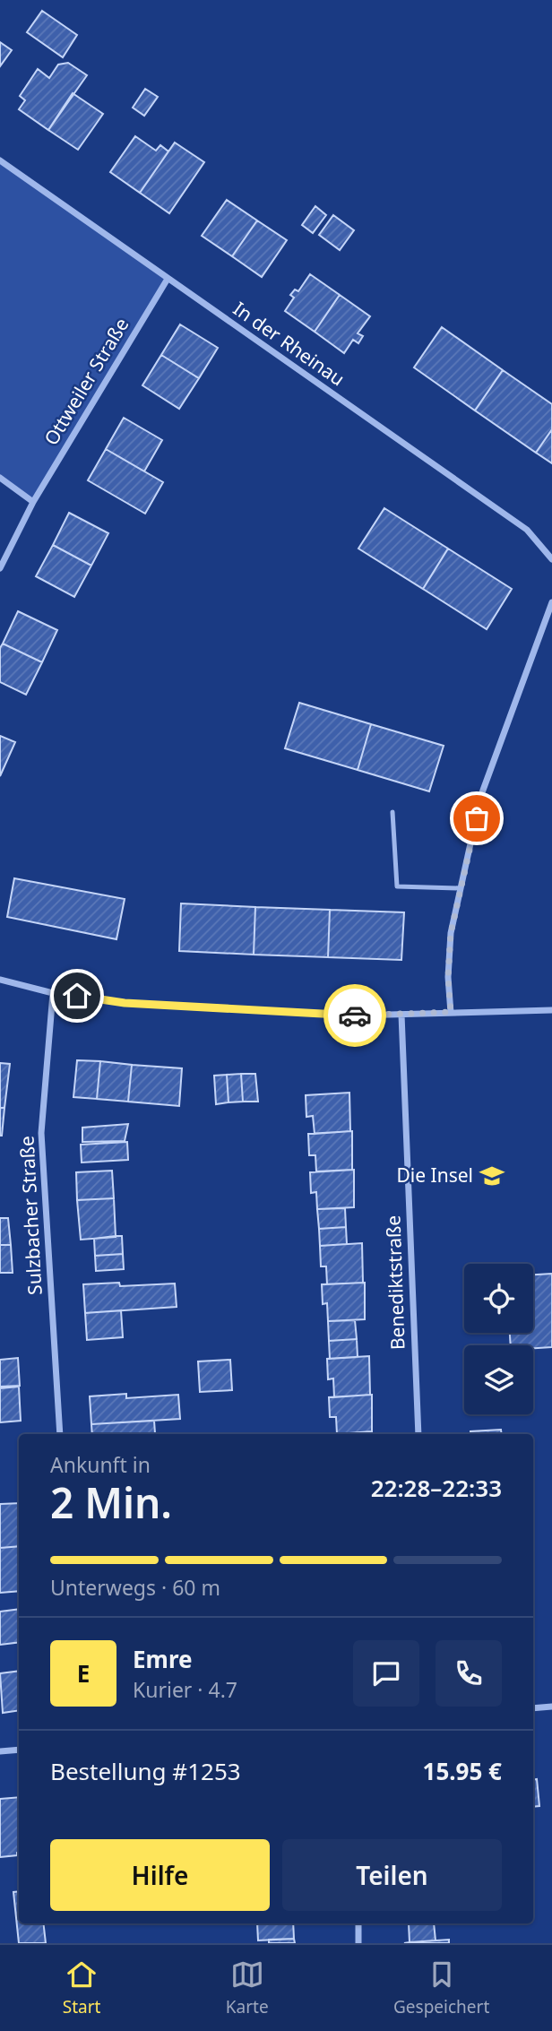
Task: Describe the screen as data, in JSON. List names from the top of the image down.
{
  "streets": {
    "street": [
      "In der Rheinau",
      "Ottweiler Straße",
      "Sulzbacher Straße",
      "Benediktstraße"
    ]
  },
  "crossings": [
    ["In der Rheinau", "Ottweiler Straße"]
  ],
  "places": {
    "school or university": ["Die Insel"]
  },
  "page": {
    "heading": ["2 Min.", "Ankunft in", "22:28–22:33"],
    "panel": [
      "Emre",
      "Kurier · 4.7",
      "Bestellung #1253",
      "15.95 €"
    ],
    "bar": "Unterwegs · 60 m",
    "round": "E",
    "buttons": ["Hilfe", "Teilen"],
    "tabs": ["Start", "Karte", "Gespeichert"]
  }
}
